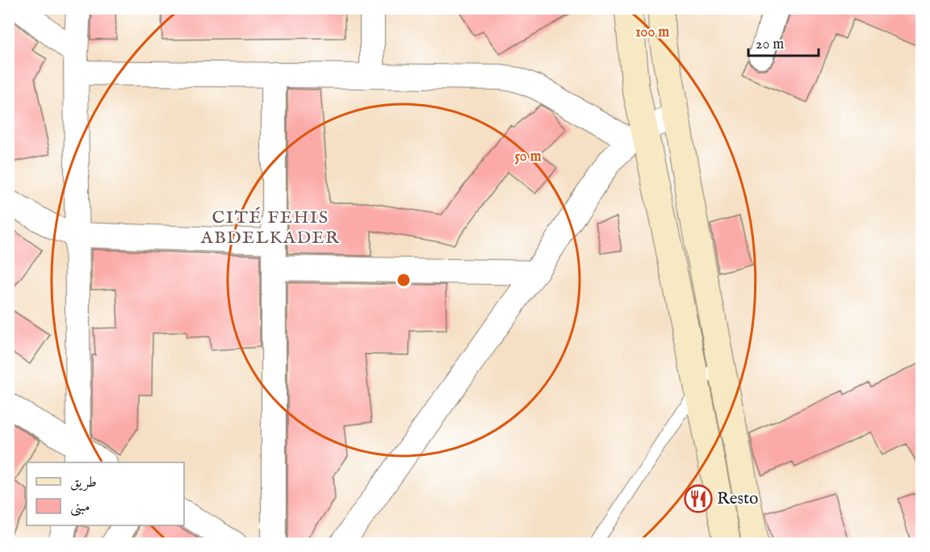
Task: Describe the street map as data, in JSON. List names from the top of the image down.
{
  "districts": ["CITÉ FEHIS ABDELKADER"],
  "places": {
    "restaurant": ["Resto"]
  },
  "legend": ["طريق", "مبنى"],
  "scale_bar": "20 m",
  "rings": ["100 m", "50 m"]
}
